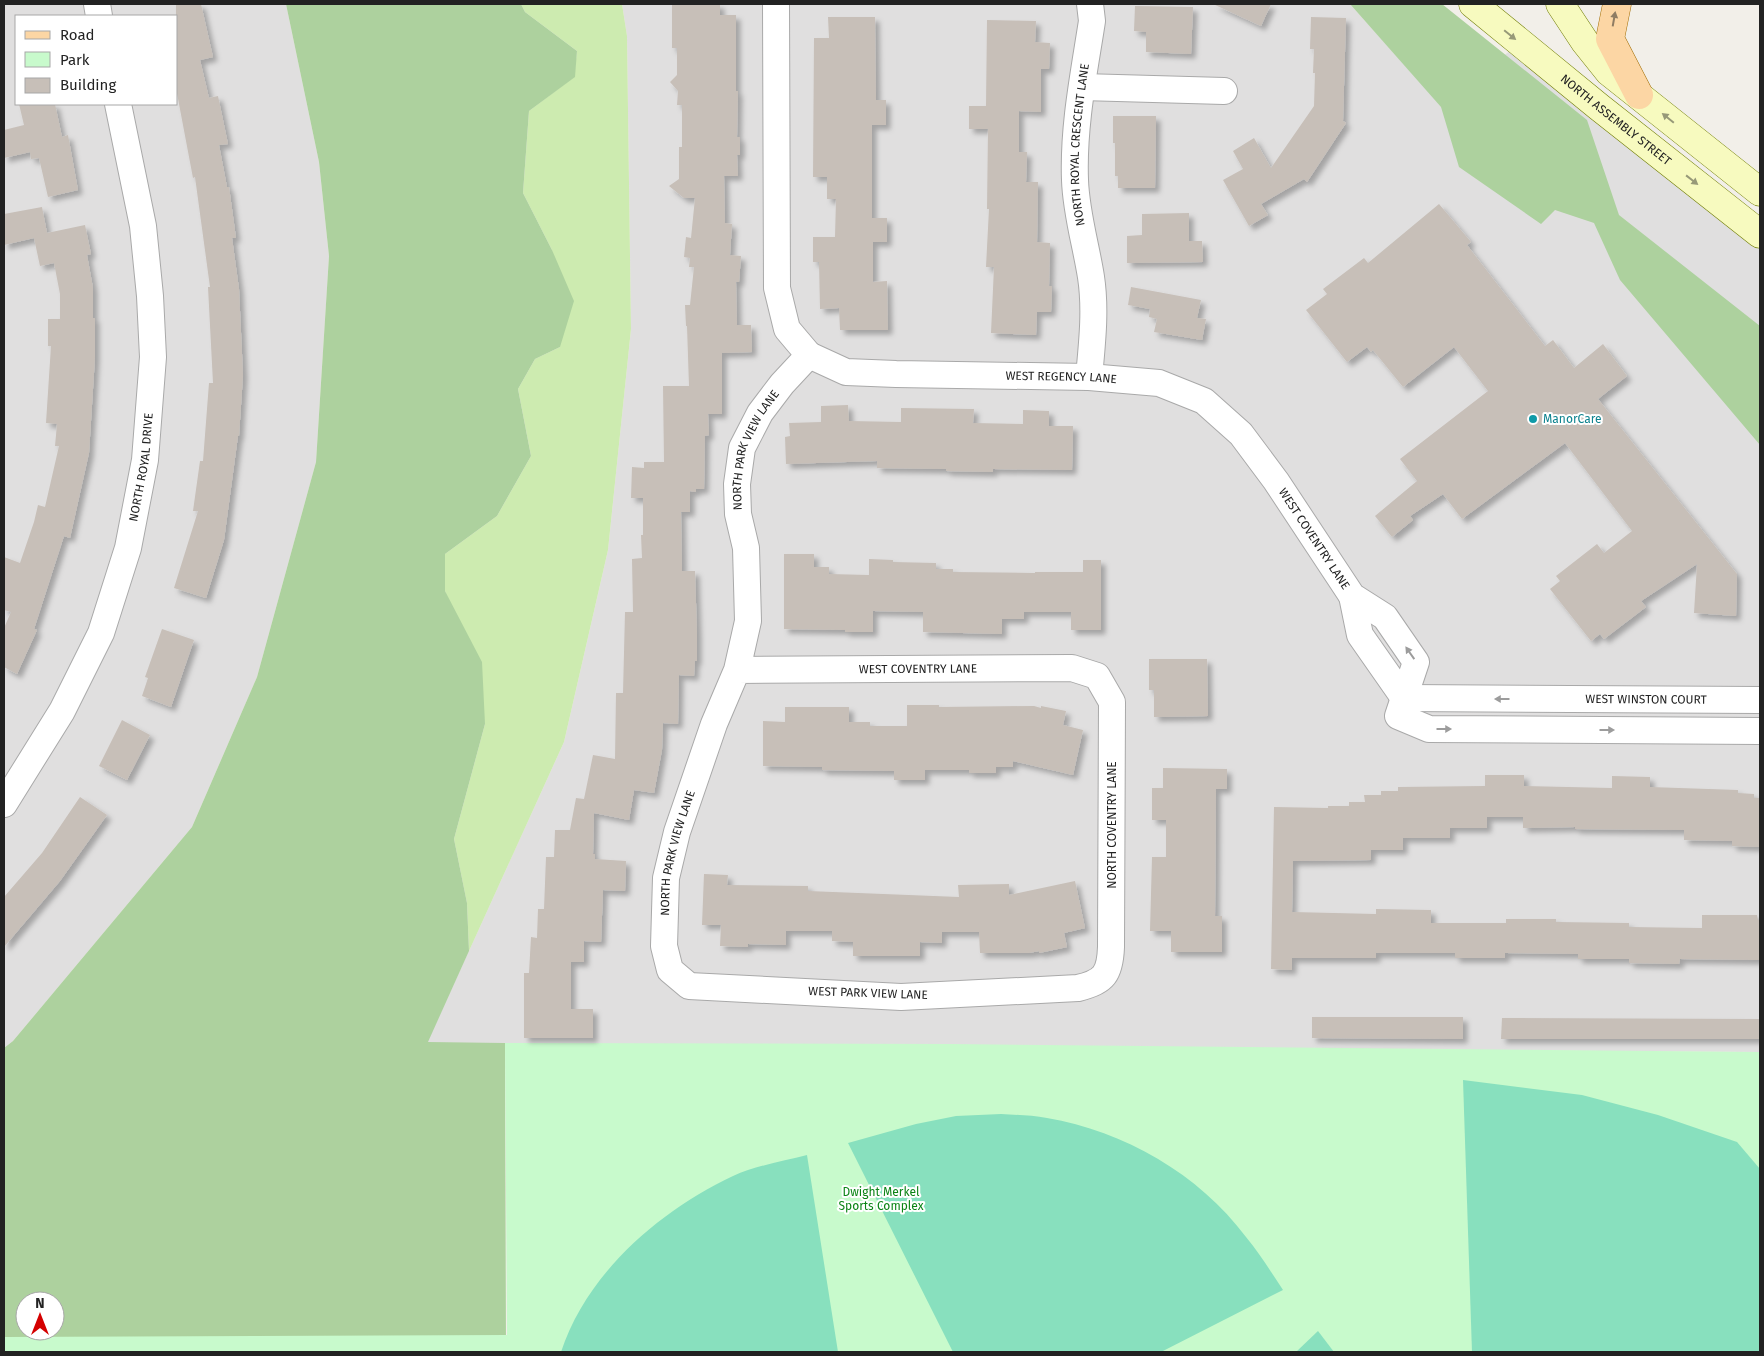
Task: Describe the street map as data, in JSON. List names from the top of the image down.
{
  "streets": {
    "main road": ["NORTH ASSEMBLY STREET"],
    "street": [
      "NORTH ROYAL CRESCENT LANE",
      "WEST REGENCY LANE",
      "NORTH PARK VIEW LANE",
      "NORTH ROYAL DRIVE",
      "WEST COVENTRY LANE",
      "WEST WINSTON COURT",
      "NORTH COVENTRY LANE",
      "WEST PARK VIEW LANE"
    ]
  },
  "crossings": [
    ["NORTH ROYAL CRESCENT LANE", "WEST REGENCY LANE"],
    ["WEST REGENCY LANE", "NORTH PARK VIEW LANE"],
    ["WEST REGENCY LANE", "WEST COVENTRY LANE"],
    ["NORTH PARK VIEW LANE", "WEST COVENTRY LANE"],
    ["NORTH PARK VIEW LANE", "WEST PARK VIEW LANE"],
    ["WEST COVENTRY LANE", "WEST WINSTON COURT"],
    ["WEST COVENTRY LANE", "NORTH COVENTRY LANE"],
    ["NORTH COVENTRY LANE", "WEST PARK VIEW LANE"]
  ],
  "parks": ["Dwight Merkel Sports Complex"],
  "places": ["ManorCare"],
  "legend": ["Road", "Park", "Building"],
  "north": "top"
}
